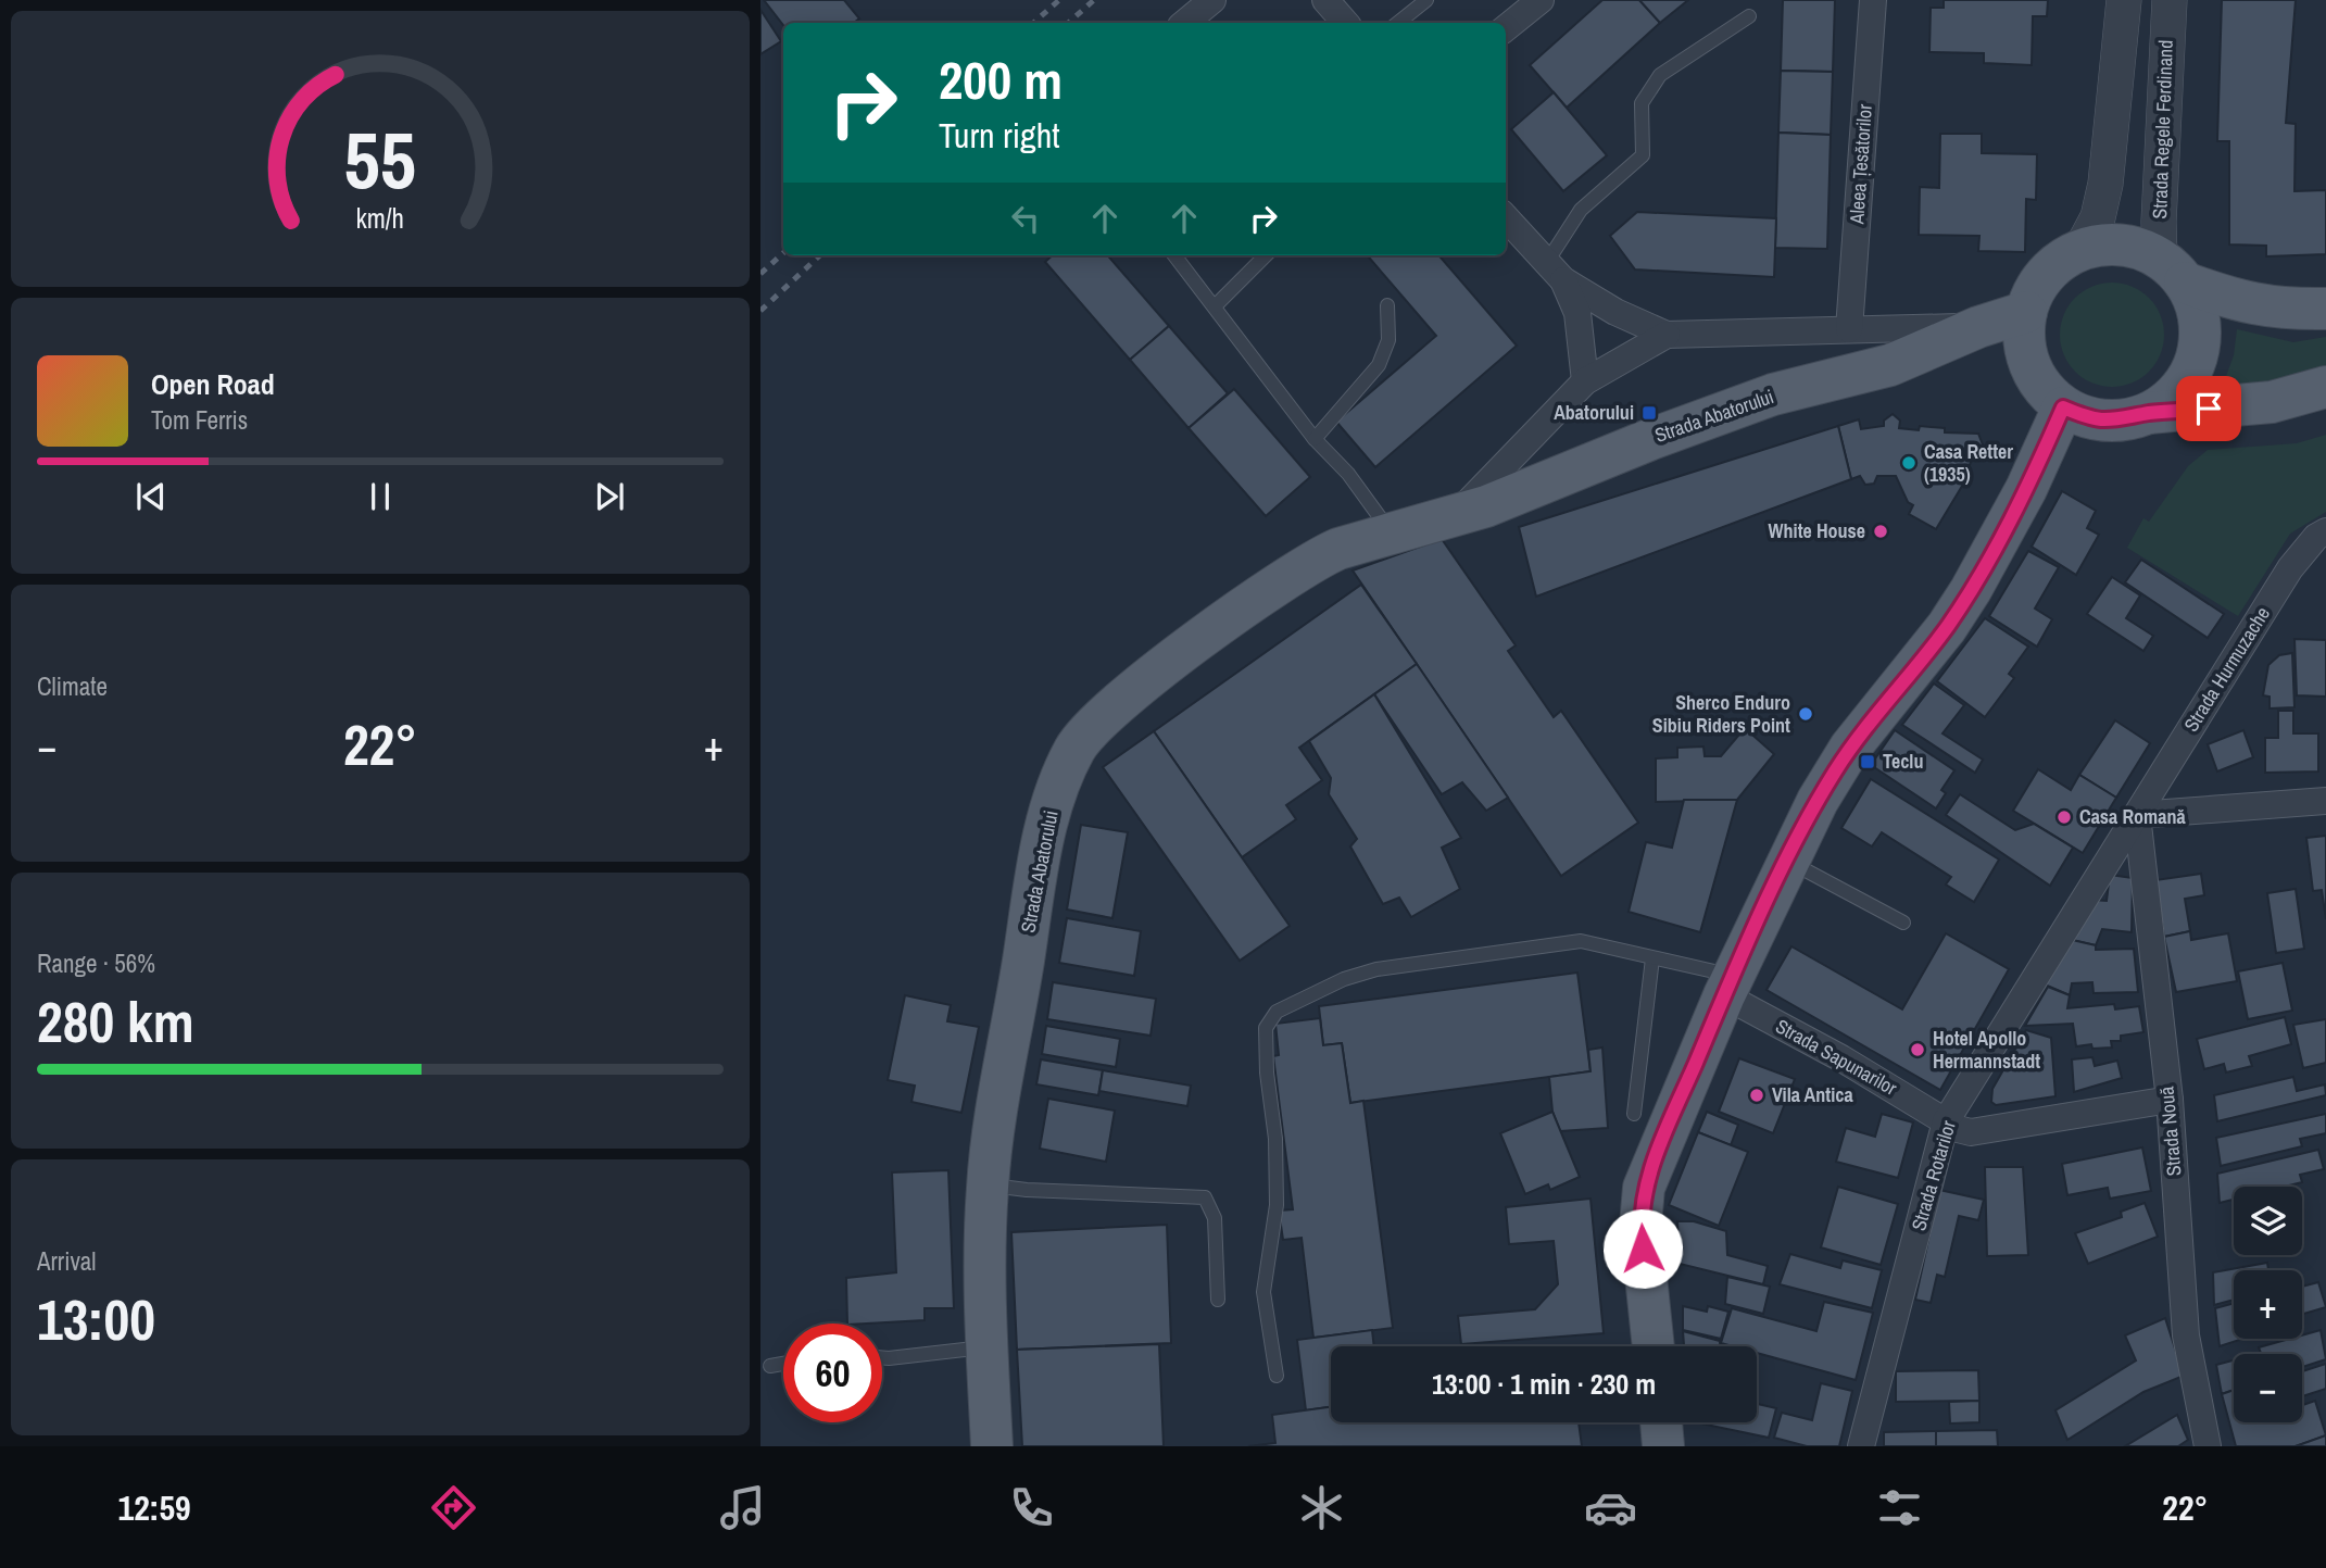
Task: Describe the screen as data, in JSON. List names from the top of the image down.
{
  "streets": {
    "main road": ["Strada Abatorului"],
    "street": [
      "Strada Regele Ferdinand",
      "Aleea Țesătorilor",
      "Strada Hurmuzache",
      "Strada Sapunarilor",
      "Strada Nouă",
      "Strada Rotarilor"
    ]
  },
  "crossings": [
    ["Strada Regele Ferdinand", "Strada Abatorului"],
    ["Aleea Țesătorilor", "Strada Abatorului"],
    ["Strada Hurmuzache", "Strada Nouă"],
    ["Strada Hurmuzache", "Strada Rotarilor"],
    ["Strada Sapunarilor", "Strada Nouă"],
    ["Strada Sapunarilor", "Strada Rotarilor"],
    ["Strada Nouă", "Strada Rotarilor"]
  ],
  "places": {
    "transit": ["Abatorului", "Teclu"],
    "other": [
      "Casa Retter (1935)",
      "White House",
      "Sherco Enduro Sibiu Riders Point",
      "Casa Romană",
      "Hotel Apollo Hermannstadt",
      "Vila Antica"
    ]
  },
  "page": {
    "turn": ["200 m", "Turn right"],
    "song": ["Open Road", "Tom Ferris"],
    "tile": [
      "Climate",
      ["Range · 56%", "280 km"],
      ["Arrival", "13:00"]
    ],
    "heat": ["−", "22°", "+"],
    "map_buttons": ["+", "−"],
    "limit": "60",
    "trip": "13:00 · 1 min · 230 m",
    "tabs": ["12:59", "22°"],
    "gauge": ["55", "km/h"]
  }
}
